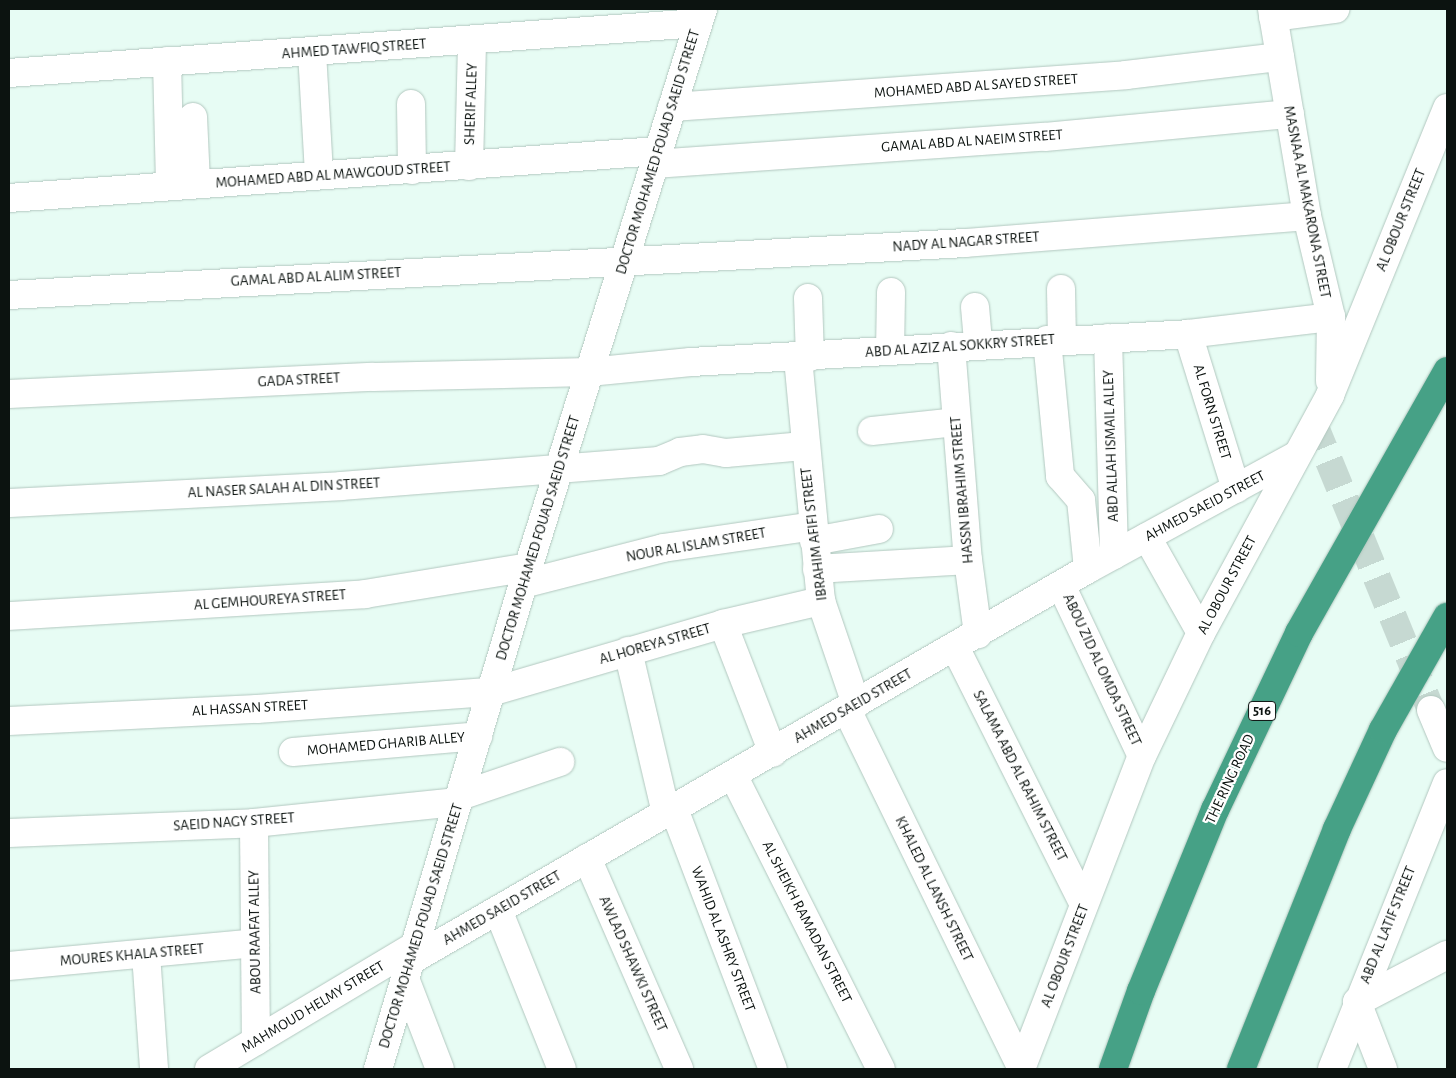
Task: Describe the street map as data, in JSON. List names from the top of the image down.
{
  "streets": {
    "highway": ["516", "THE RING ROAD"],
    "street": [
      "AHMED TAWFIQ STREET",
      "MOHAMED ABD AL SAYED STREET",
      "SHERIF ALLEY",
      "GAMAL ABD AL NAEIM STREET",
      "DOCTOR MOHAMED FOUAD SAEID STREET",
      "MOHAMED ABD AL MAWGOUD STREET",
      "MASNAA AL MAKARONA STREET",
      "AL OBOUR STREET",
      "NADY AL NAGAR STREET",
      "GAMAL ABD AL ALIM STREET",
      "ABD AL AZIZ AL SOKKRY STREET",
      "GADA STREET",
      "AL FORN STREET",
      "ABD ALLAH ISMAIL ALLEY",
      "AL NASER SALAH AL DIN STREET",
      "HASSN IBRAHIM STREET",
      "AHMED SAEID STREET",
      "IBRAHIM AFIFI STREET",
      "NOUR AL ISLAM STREET",
      "AL GEMHOUREYA STREET",
      "AL HOREYA STREET",
      "ABOU ZID AL OMDA STREET",
      "AL HASSAN STREET",
      "MOHAMED GHARIB ALLEY",
      "SALAMA ABD AL RAHIM STREET",
      "SAEID NAGY STREET",
      "KHALED AL LANSH STREET",
      "AL SHEIKH RAMADAN STREET",
      "ABD AL LATIF STREET",
      "ABOU RAAFAT ALLEY",
      "WAHID AL ASHRY STREET",
      "MOURES KHALA STREET",
      "AWLAD SHAWKI STREET",
      "MAHMOUD HELMY STREET"
    ]
  },
  "crossings": [
    ["AHMED TAWFIQ STREET", "SHERIF ALLEY"],
    ["AHMED TAWFIQ STREET", "DOCTOR MOHAMED FOUAD SAEID STREET"],
    ["MOHAMED ABD AL SAYED STREET", "DOCTOR MOHAMED FOUAD SAEID STREET"],
    ["MOHAMED ABD AL SAYED STREET", "MASNAA AL MAKARONA STREET"],
    ["SHERIF ALLEY", "MOHAMED ABD AL MAWGOUD STREET"],
    ["GAMAL ABD AL NAEIM STREET", "DOCTOR MOHAMED FOUAD SAEID STREET"],
    ["GAMAL ABD AL NAEIM STREET", "MOHAMED ABD AL MAWGOUD STREET"],
    ["GAMAL ABD AL NAEIM STREET", "MASNAA AL MAKARONA STREET"],
    ["DOCTOR MOHAMED FOUAD SAEID STREET", "MOHAMED ABD AL MAWGOUD STREET"],
    ["DOCTOR MOHAMED FOUAD SAEID STREET", "NADY AL NAGAR STREET"],
    ["DOCTOR MOHAMED FOUAD SAEID STREET", "GAMAL ABD AL ALIM STREET"],
    ["DOCTOR MOHAMED FOUAD SAEID STREET", "ABD AL AZIZ AL SOKKRY STREET"],
    ["DOCTOR MOHAMED FOUAD SAEID STREET", "GADA STREET"],
    ["DOCTOR MOHAMED FOUAD SAEID STREET", "AL NASER SALAH AL DIN STREET"],
    ["DOCTOR MOHAMED FOUAD SAEID STREET", "AHMED SAEID STREET"],
    ["DOCTOR MOHAMED FOUAD SAEID STREET", "NOUR AL ISLAM STREET"],
    ["DOCTOR MOHAMED FOUAD SAEID STREET", "AL GEMHOUREYA STREET"],
    ["DOCTOR MOHAMED FOUAD SAEID STREET", "AL HOREYA STREET"],
    ["DOCTOR MOHAMED FOUAD SAEID STREET", "AL HASSAN STREET"],
    ["DOCTOR MOHAMED FOUAD SAEID STREET", "MOHAMED GHARIB ALLEY"],
    ["DOCTOR MOHAMED FOUAD SAEID STREET", "SAEID NAGY STREET"],
    ["DOCTOR MOHAMED FOUAD SAEID STREET", "MAHMOUD HELMY STREET"],
    ["MASNAA AL MAKARONA STREET", "AL OBOUR STREET"],
    ["MASNAA AL MAKARONA STREET", "NADY AL NAGAR STREET"],
    ["MASNAA AL MAKARONA STREET", "ABD AL AZIZ AL SOKKRY STREET"],
    ["AL OBOUR STREET", "AHMED SAEID STREET"],
    ["AL OBOUR STREET", "ABOU ZID AL OMDA STREET"],
    ["AL OBOUR STREET", "SALAMA ABD AL RAHIM STREET"],
    ["AL OBOUR STREET", "KHALED AL LANSH STREET"],
    ["NADY AL NAGAR STREET", "GAMAL ABD AL ALIM STREET"],
    ["ABD AL AZIZ AL SOKKRY STREET", "GADA STREET"],
    ["ABD AL AZIZ AL SOKKRY STREET", "AL FORN STREET"],
    ["ABD AL AZIZ AL SOKKRY STREET", "ABD ALLAH ISMAIL ALLEY"],
    ["ABD AL AZIZ AL SOKKRY STREET", "HASSN IBRAHIM STREET"],
    ["ABD AL AZIZ AL SOKKRY STREET", "IBRAHIM AFIFI STREET"],
    ["AL FORN STREET", "AHMED SAEID STREET"],
    ["ABD ALLAH ISMAIL ALLEY", "AHMED SAEID STREET"],
    ["AL NASER SALAH AL DIN STREET", "IBRAHIM AFIFI STREET"],
    ["HASSN IBRAHIM STREET", "AHMED SAEID STREET"],
    ["AHMED SAEID STREET", "IBRAHIM AFIFI STREET"],
    ["AHMED SAEID STREET", "ABOU ZID AL OMDA STREET"],
    ["AHMED SAEID STREET", "SALAMA ABD AL RAHIM STREET"],
    ["AHMED SAEID STREET", "KHALED AL LANSH STREET"],
    ["AHMED SAEID STREET", "AL SHEIKH RAMADAN STREET"],
    ["AHMED SAEID STREET", "WAHID AL ASHRY STREET"],
    ["AHMED SAEID STREET", "AWLAD SHAWKI STREET"],
    ["AHMED SAEID STREET", "MAHMOUD HELMY STREET"],
    ["IBRAHIM AFIFI STREET", "NOUR AL ISLAM STREET"],
    ["IBRAHIM AFIFI STREET", "AL HOREYA STREET"],
    ["IBRAHIM AFIFI STREET", "KHALED AL LANSH STREET"],
    ["NOUR AL ISLAM STREET", "AL GEMHOUREYA STREET"],
    ["AL HOREYA STREET", "AL HASSAN STREET"],
    ["AL HOREYA STREET", "WAHID AL ASHRY STREET"],
    ["SAEID NAGY STREET", "ABOU RAAFAT ALLEY"],
    ["ABOU RAAFAT ALLEY", "MOURES KHALA STREET"],
    ["ABOU RAAFAT ALLEY", "MAHMOUD HELMY STREET"]
  ]
}
